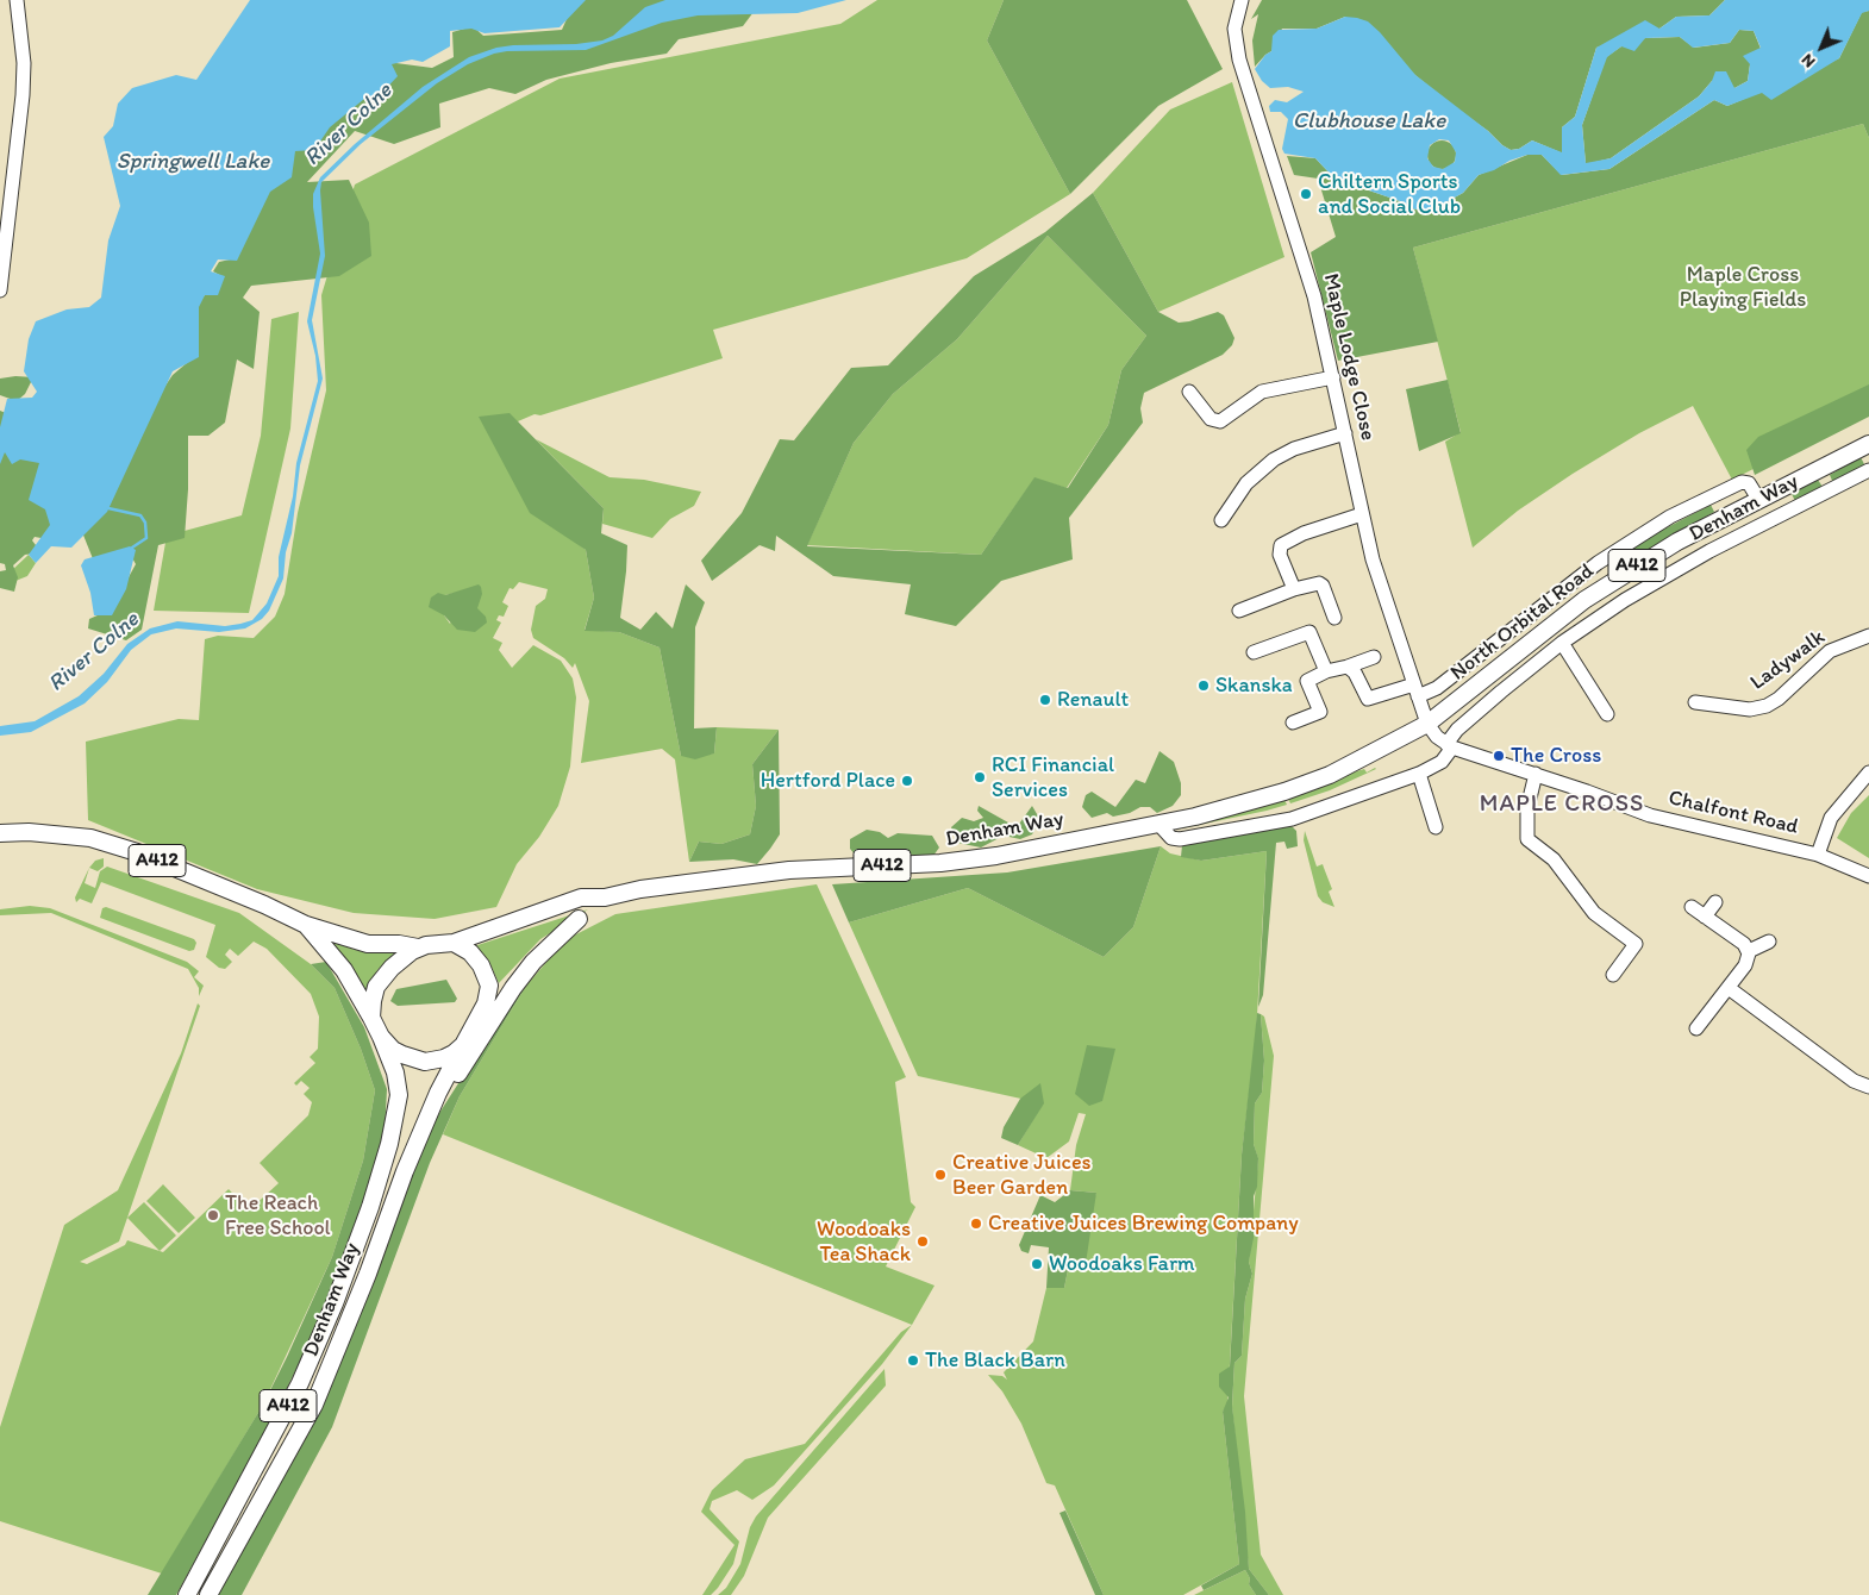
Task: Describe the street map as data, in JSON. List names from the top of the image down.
{
  "streets": {
    "main road": ["Denham Way", "A412", "North Orbital Road"],
    "street": ["Maple Lodge Close", "Ladywalk", "Chalfont Road"]
  },
  "crossings": [
    ["Maple Lodge Close", "Denham Way"],
    ["Maple Lodge Close", "North Orbital Road"],
    ["Maple Lodge Close", "Chalfont Road"],
    ["Denham Way", "A412"],
    ["Denham Way", "North Orbital Road"],
    ["Denham Way", "Chalfont Road"],
    ["North Orbital Road", "Chalfont Road"]
  ],
  "districts": ["MAPLE CROSS"],
  "water": ["Clubhouse Lake", "River Colne", "Springwell Lake"],
  "parks": ["Maple Cross Playing Fields"],
  "places": [
    "Chiltern Sports and Social Club",
    "Skanska",
    "Renault",
    "The Cross",
    "RCI Financial Services",
    "Hertford Place",
    "Creative Juices Beer Garden",
    "The Reach Free School",
    "Creative Juices Brewing Company",
    "Woodoaks Tea Shack",
    "Woodoaks Farm",
    "The Black Barn"
  ],
  "north": "bottom left"
}
